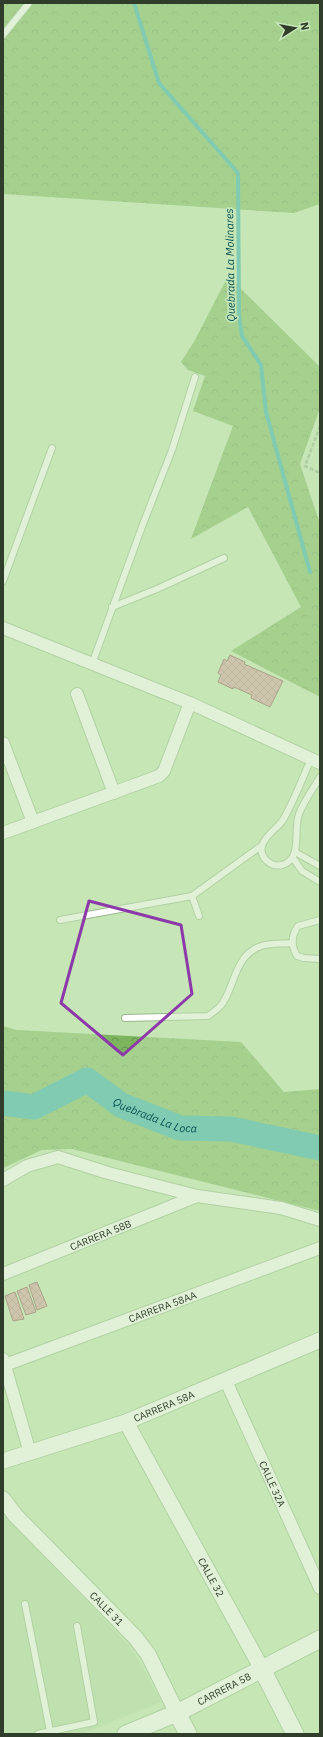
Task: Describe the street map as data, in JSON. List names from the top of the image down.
{
  "streets": {
    "main road": ["CALLE 32", "CALLE 31", "CARRERA 58"],
    "street": [
      "CARRERA 58B",
      "CARRERA 58AA",
      "CARRERA 58A",
      "CALLE 32A"
    ]
  },
  "crossings": [
    ["CARRERA 58A", "CALLE 32A"],
    ["CARRERA 58A", "CALLE 32"],
    ["CALLE 32", "CARRERA 58"],
    ["CALLE 31", "CARRERA 58"]
  ],
  "water": ["Quebrada La Molinares", "Quebrada La Loca"],
  "north": "right"
}
